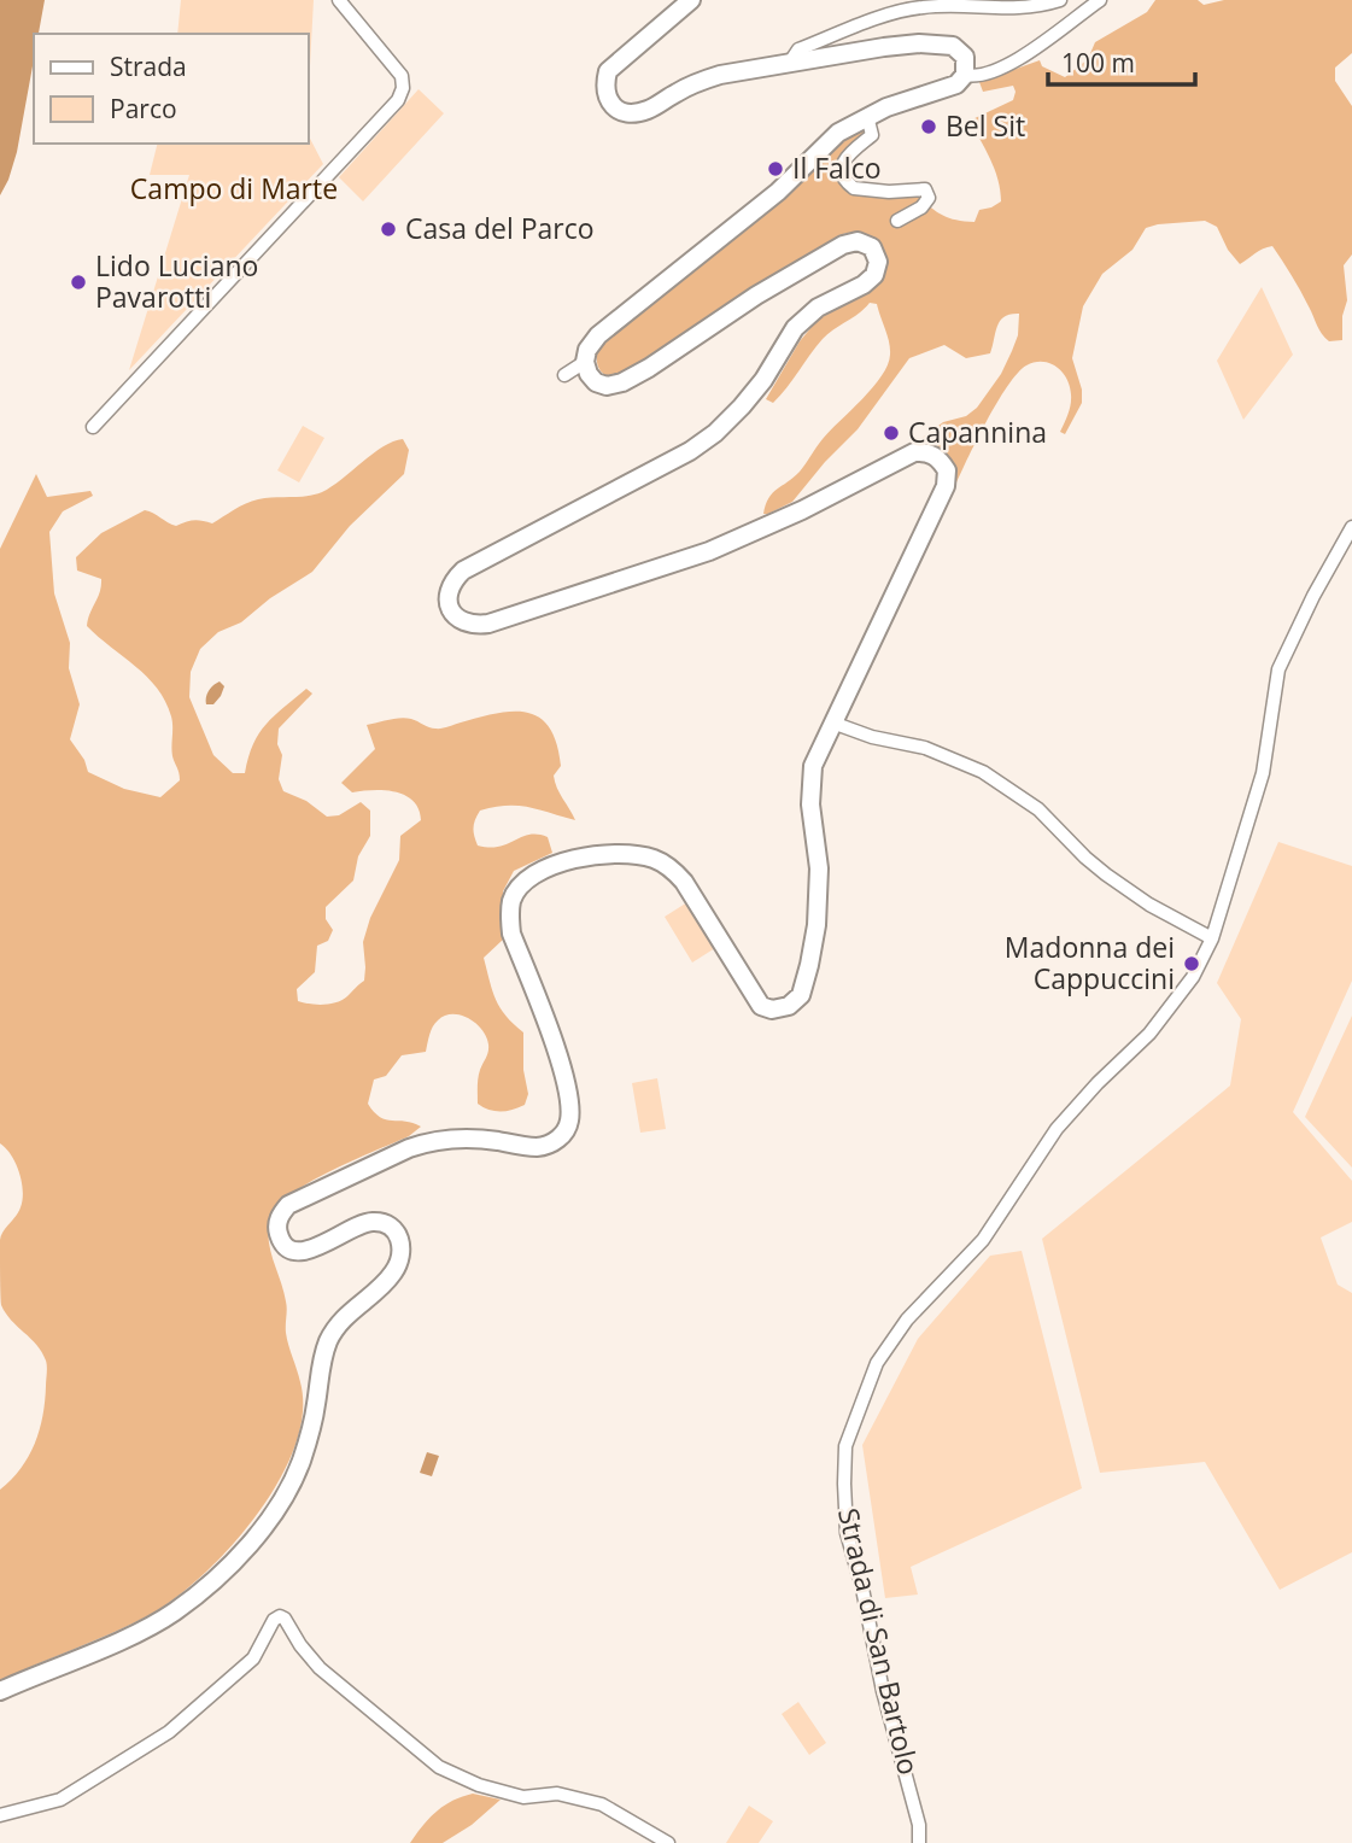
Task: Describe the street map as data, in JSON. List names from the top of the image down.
{
  "streets": {
    "street": ["Strada di San Bartolo"]
  },
  "parks": ["Campo di Marte"],
  "places": [
    "Bel Sit",
    "Il Falco",
    "Casa del Parco",
    "Lido Luciano Pavarotti",
    "Capannina",
    "Madonna dei Cappuccini"
  ],
  "legend": ["Strada", "Parco"],
  "scale_bar": "100 m"
}
